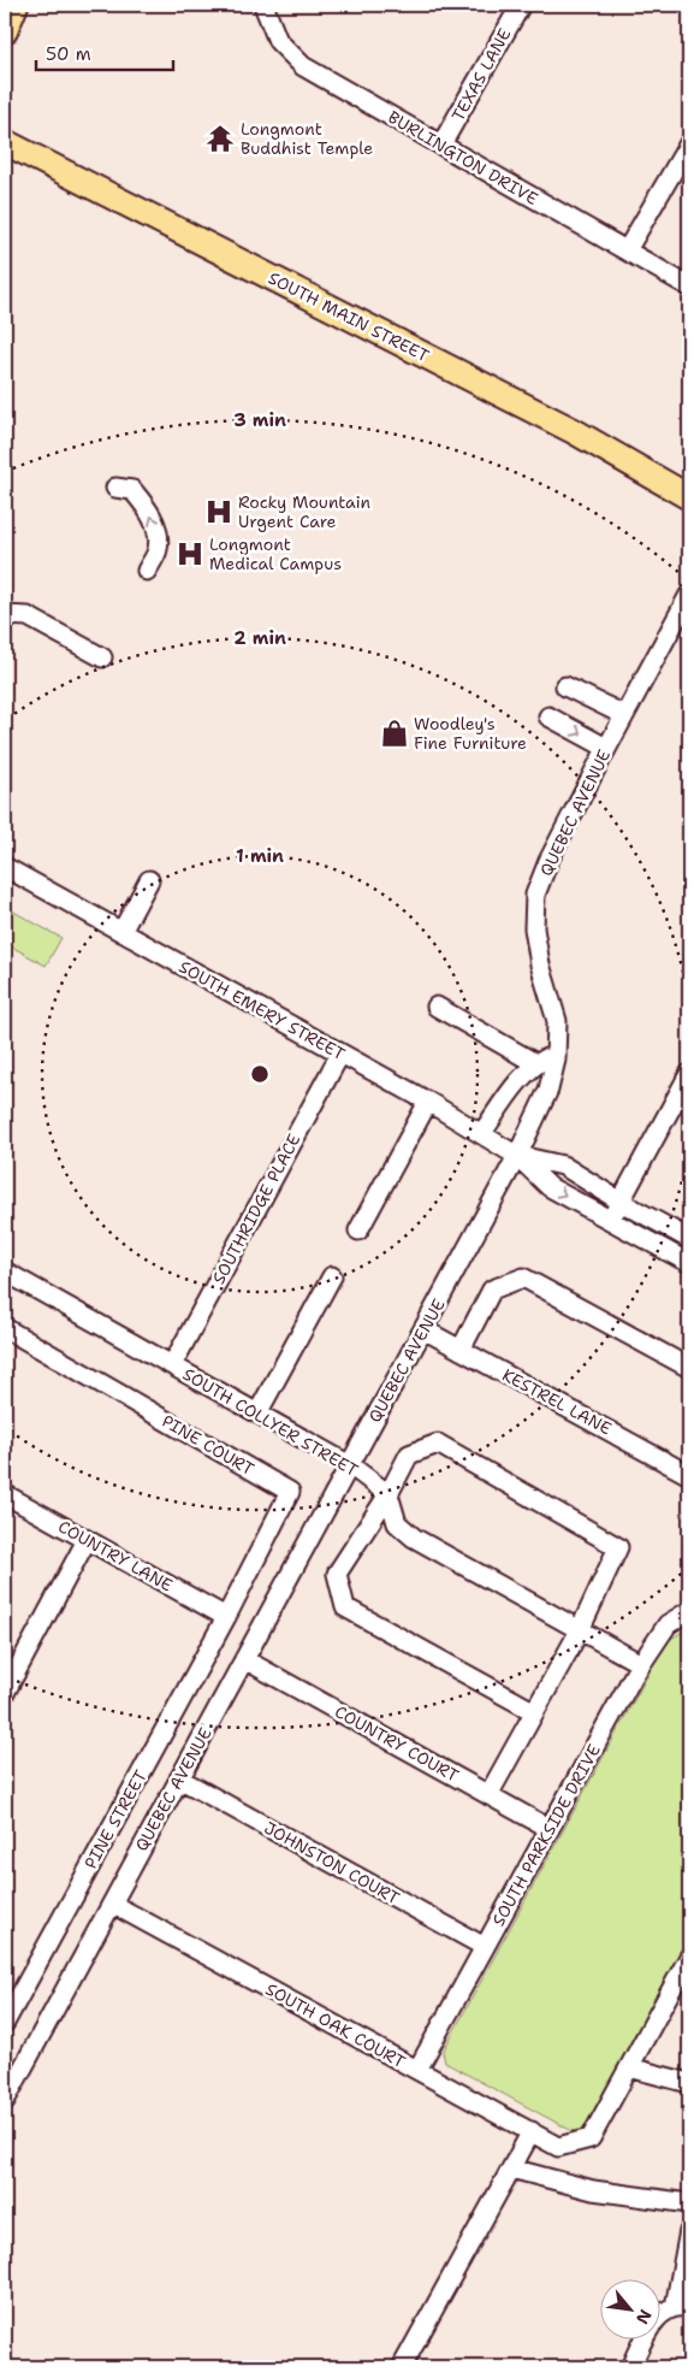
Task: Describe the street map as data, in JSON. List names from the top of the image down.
{
  "streets": {
    "main road": ["SOUTH MAIN STREET"],
    "street": [
      "TEXAS LANE",
      "BURLINGTON DRIVE",
      "QUEBEC AVENUE",
      "SOUTH EMERY STREET",
      "SOUTHRIDGE PLACE",
      "KESTREL LANE",
      "SOUTH COLLYER STREET",
      "PINE COURT",
      "COUNTRY LANE",
      "COUNTRY COURT",
      "PINE STREET",
      "SOUTH PARKSIDE DRIVE",
      "JOHNSTON COURT",
      "SOUTH OAK COURT"
    ]
  },
  "crossings": [
    ["TEXAS LANE", "BURLINGTON DRIVE"],
    ["QUEBEC AVENUE", "SOUTH EMERY STREET"],
    ["QUEBEC AVENUE", "KESTREL LANE"],
    ["QUEBEC AVENUE", "SOUTH COLLYER STREET"],
    ["QUEBEC AVENUE", "COUNTRY COURT"],
    ["QUEBEC AVENUE", "JOHNSTON COURT"],
    ["QUEBEC AVENUE", "SOUTH OAK COURT"],
    ["SOUTH EMERY STREET", "SOUTHRIDGE PLACE"],
    ["SOUTHRIDGE PLACE", "SOUTH COLLYER STREET"],
    ["PINE COURT", "COUNTRY LANE"],
    ["PINE COURT", "PINE STREET"],
    ["COUNTRY LANE", "PINE STREET"],
    ["COUNTRY COURT", "SOUTH PARKSIDE DRIVE"],
    ["SOUTH PARKSIDE DRIVE", "JOHNSTON COURT"],
    ["SOUTH PARKSIDE DRIVE", "SOUTH OAK COURT"]
  ],
  "places": {
    "temple": ["Longmont Buddhist Temple"],
    "hospital": ["Rocky Mountain Urgent Care", "Longmont Medical Campus"],
    "shop": ["Woodley's Fine Furniture"]
  },
  "scale_bar": "50 m",
  "north": "bottom right",
  "rings": ["3 min", "2 min", "1 min"]
}
